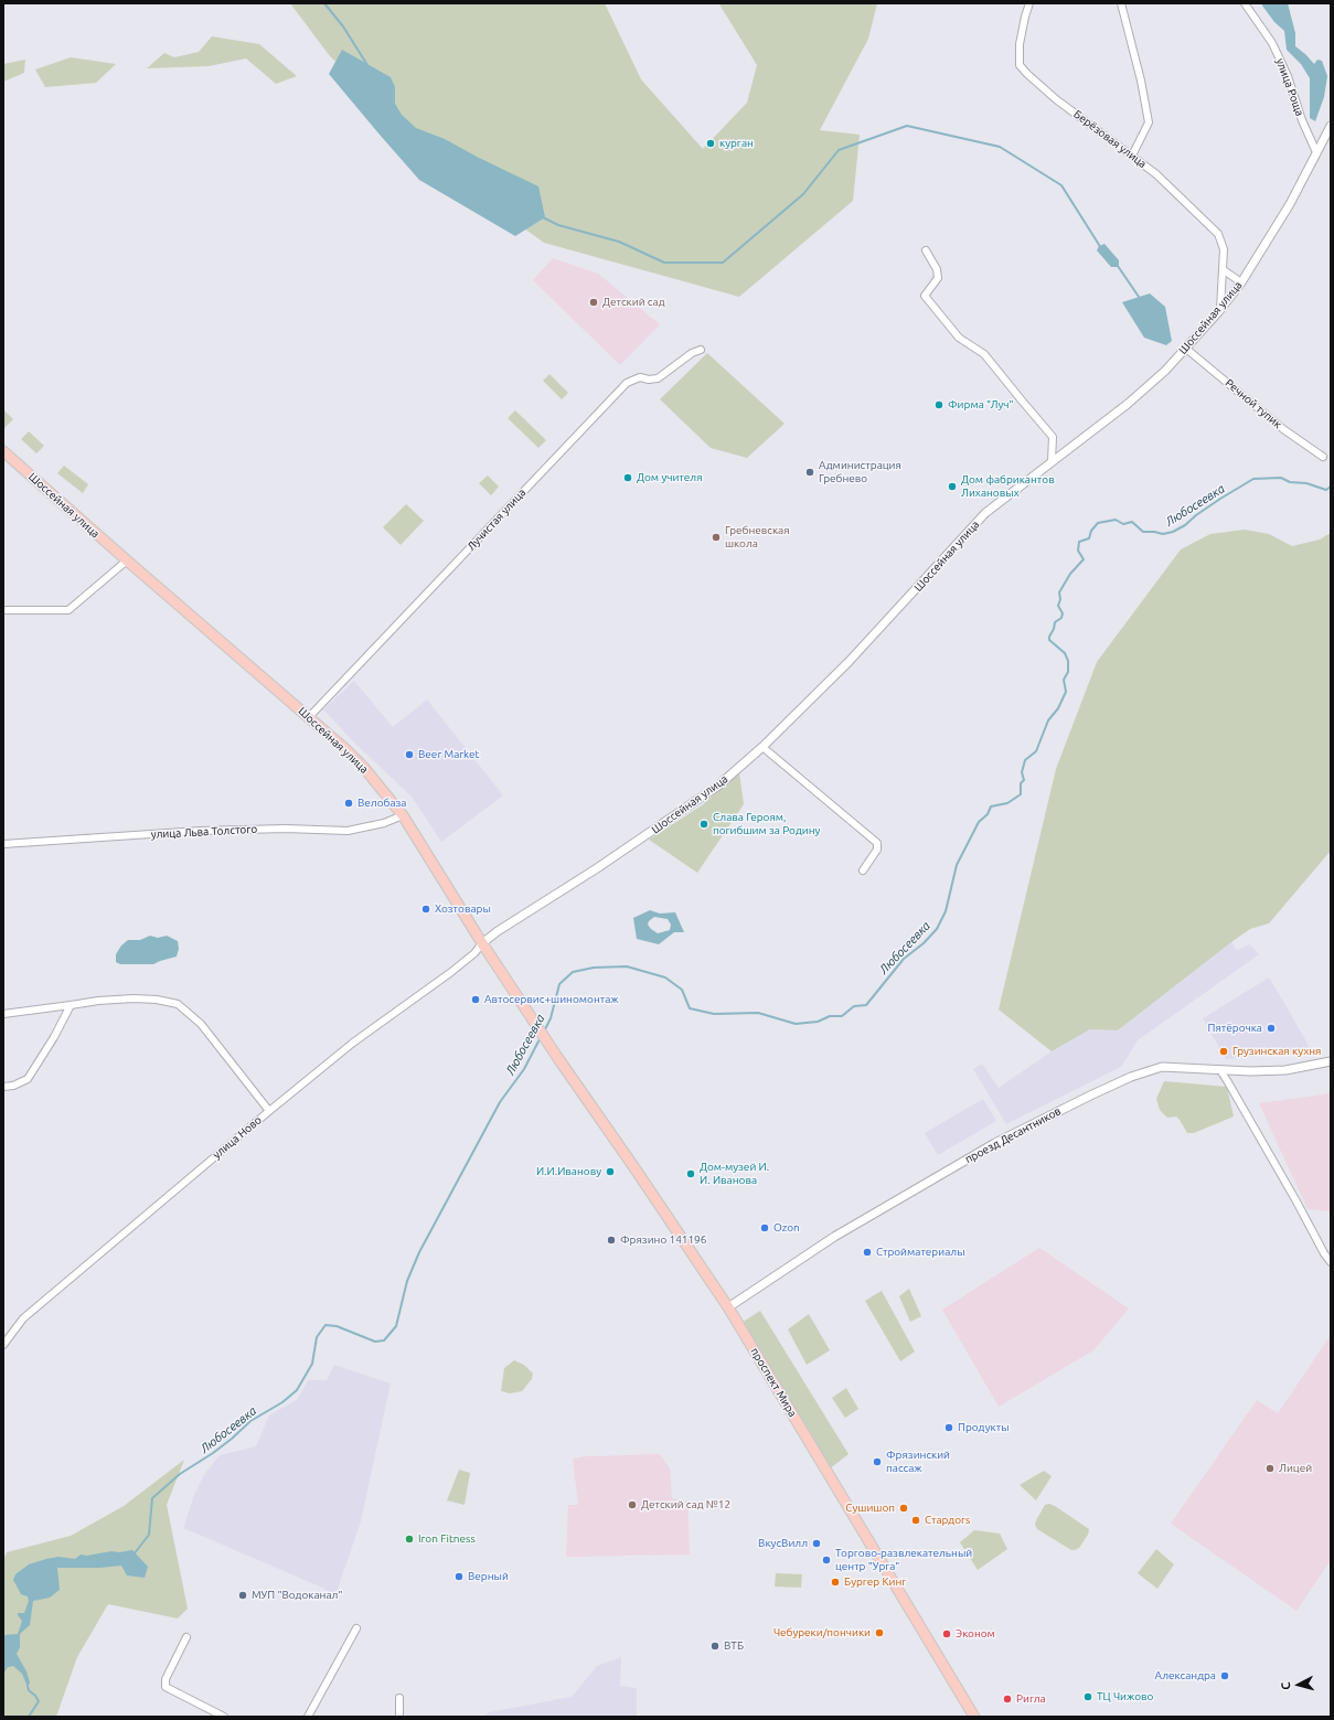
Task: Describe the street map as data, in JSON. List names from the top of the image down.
{
  "streets": {
    "main road": ["Шоссейная улица", "проспект Мира"],
    "street": [
      "улица Роща",
      "Берёзовая улица",
      "Речной тупик",
      "Лучистая улица",
      "улица Льва Толстого",
      "проезд Десантников",
      "улица Ново"
    ]
  },
  "crossings": [
    ["улица Роща", "Шоссейная улица"],
    ["Берёзовая улица", "Шоссейная улица"],
    ["Шоссейная улица", "Речной тупик"],
    ["Шоссейная улица", "Лучистая улица"],
    ["Шоссейная улица", "улица Льва Толстого"],
    ["Шоссейная улица", "улица Ново"],
    ["Шоссейная улица", "проспект Мира"],
    ["проезд Десантников", "проспект Мира"],
    ["улица Ново", "проспект Мира"]
  ],
  "water": ["Любосеевка"],
  "places": [
    "курган",
    "Детский сад",
    "Фирма \"Луч\"",
    "Администрация Гребнево",
    "Дом учителя",
    "Дом фабрикантов Лихановых",
    "Гребневская школа",
    "Beer Market",
    "Велобаза",
    "Слава Героям, погибшим за Родину",
    "Хозтовары",
    "Автосервис+шиномонтаж",
    "Пятёрочка",
    "Грузинская кухня",
    "И.И.Иванову",
    "Дом-музей И. И. Иванова",
    "Ozon",
    "Фрязино 141196",
    "Стройматериалы",
    "Продукты",
    "Фрязинский пассаж",
    "Лицей",
    "Детский сад №12",
    "Сушишоп",
    "Стардогs",
    "Iron Fitness",
    "ВкусВилл",
    "Торгово-развлекательный центр \"Урга\"",
    "Верный",
    "Бургер Кинг",
    "МУП \"Водоканал\"",
    "Чебуреки/пончики",
    "Эконом",
    "ВТБ",
    "Александра",
    "ТЦ Чижово",
    "Ригла"
  ],
  "north": "left"
}
